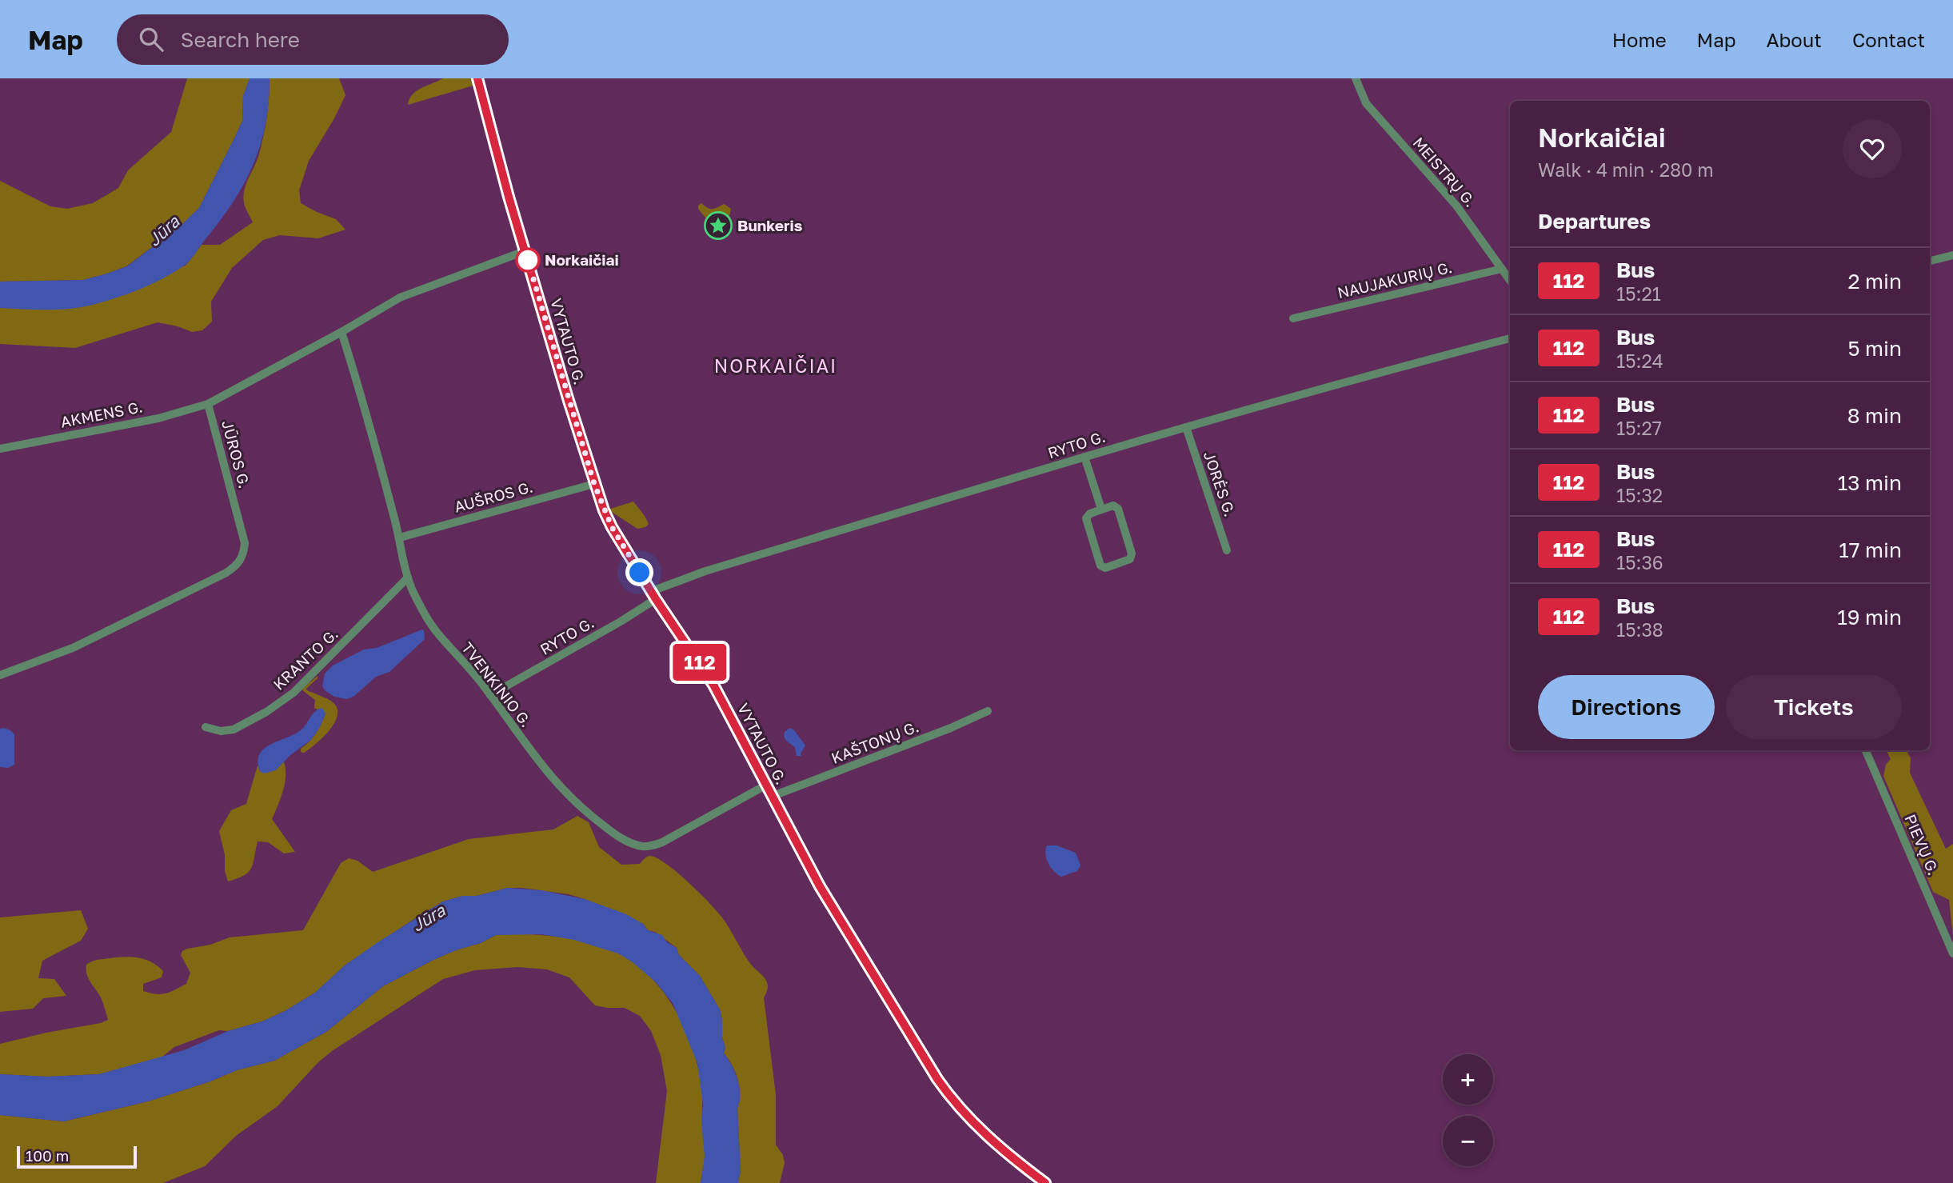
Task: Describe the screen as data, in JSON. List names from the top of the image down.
{
  "streets": {
    "main road": ["VYTAUTO G."],
    "street": [
      "MEISTRŲ G.",
      "NAUJAKURIŲ G.",
      "AKMENS G.",
      "RYTO G.",
      "JŪROS G.",
      "JORĖS G.",
      "AUŠROS G.",
      "KRANTO G.",
      "TVENKINIO G.",
      "KAŠTONŲ G.",
      "PIEVŲ G."
    ]
  },
  "crossings": [
    ["MEISTRŲ G.", "NAUJAKURIŲ G."],
    ["VYTAUTO G.", "RYTO G."],
    ["VYTAUTO G.", "JŪROS G."],
    ["VYTAUTO G.", "AUŠROS G."],
    ["VYTAUTO G.", "TVENKINIO G."],
    ["VYTAUTO G.", "KAŠTONŲ G."],
    ["AKMENS G.", "JŪROS G."],
    ["RYTO G.", "JORĖS G."],
    ["RYTO G.", "TVENKINIO G."],
    ["JŪROS G.", "TVENKINIO G."],
    ["AUŠROS G.", "TVENKINIO G."],
    ["KRANTO G.", "TVENKINIO G."]
  ],
  "districts": ["NORKAIČIAI"],
  "water": ["Jūra"],
  "places": {
    "place": ["Bunkeris"],
    "other": ["Norkaičiai"]
  },
  "lines": ["bus line 112"],
  "scale_bar": "100 m",
  "page": {
    "header": "Map",
    "search": "Search here",
    "nav": [
      "Home",
      "Map",
      "About",
      "Contact"
    ],
    "on_map": "112",
    "heading": [
      ["Norkaičiai", "Walk · 4 min · 280 m"],
      "Departures"
    ],
    "list": [
      {
        "mark": "112",
        "name": "Bus",
        "note": "15:21",
        "value": "2 min"
      },
      {
        "mark": "112",
        "name": "Bus",
        "note": "15:24",
        "value": "5 min"
      },
      {
        "mark": "112",
        "name": "Bus",
        "note": "15:27",
        "value": "8 min"
      },
      {
        "mark": "112",
        "name": "Bus",
        "note": "15:32",
        "value": "13 min"
      },
      {
        "mark": "112",
        "name": "Bus",
        "note": "15:36",
        "value": "17 min"
      },
      {
        "mark": "112",
        "name": "Bus",
        "note": "15:38",
        "value": "19 min"
      }
    ],
    "buttons": ["Directions", "Tickets"],
    "map_buttons": ["+", "−"],
    "scale": "100 m"
  }
}
